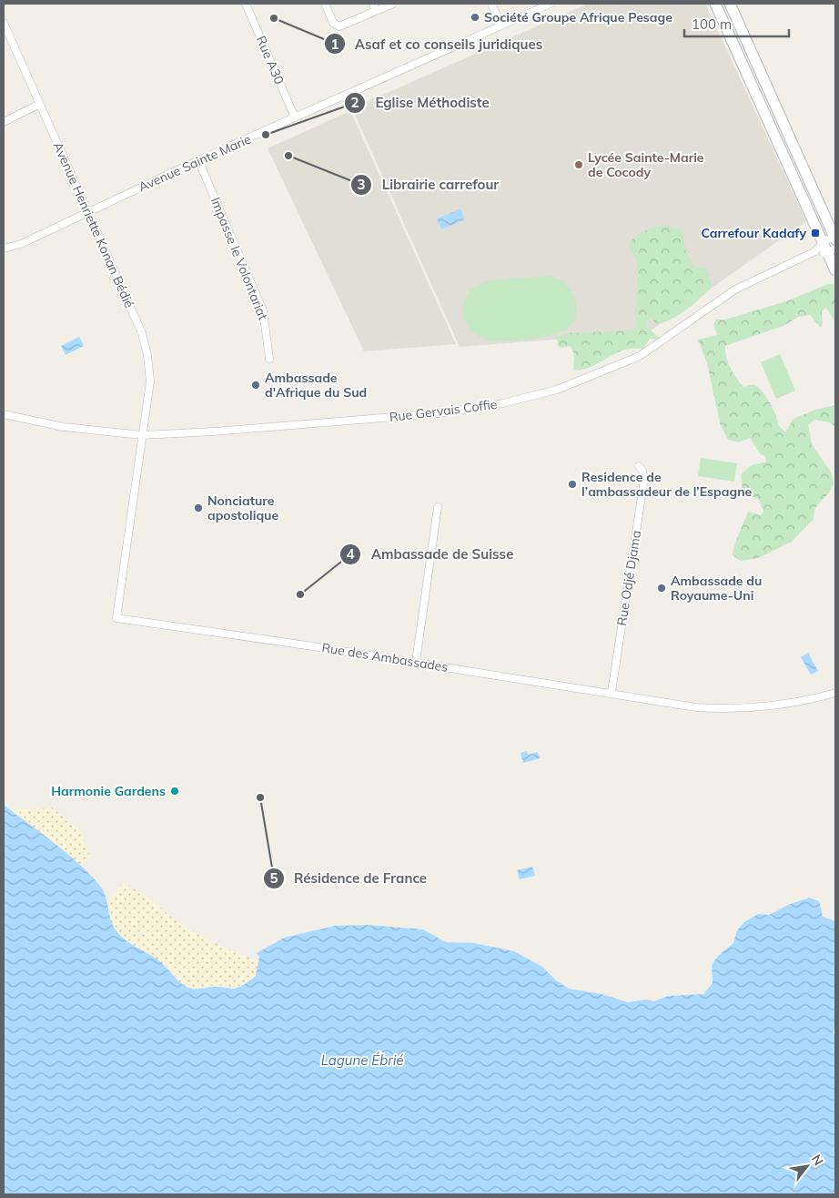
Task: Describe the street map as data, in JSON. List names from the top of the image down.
{
  "streets": {
    "street": [
      "Rue A30",
      "Avenue Sainte Marie",
      "Avenue Henriette Konan Bédié",
      "Impasse le Volontariat",
      "Rue Gervais Coffie",
      "Rue Odjé Djama",
      "Rue des Ambassades"
    ]
  },
  "crossings": [
    ["Rue A30", "Avenue Sainte Marie"],
    ["Avenue Sainte Marie", "Avenue Henriette Konan Bédié"],
    ["Avenue Sainte Marie", "Impasse le Volontariat"],
    ["Avenue Henriette Konan Bédié", "Rue Gervais Coffie"],
    ["Avenue Henriette Konan Bédié", "Rue des Ambassades"],
    ["Rue Gervais Coffie", "Rue des Ambassades"],
    ["Rue Odjé Djama", "Rue des Ambassades"]
  ],
  "water": ["Lagune Ébrié"],
  "places": {
    "other": [
      "Société Groupe Afrique Pesage",
      "Asaf et co conseils juridiques",
      "Eglise Méthodiste",
      "Librairie carrefour",
      "Lycée Sainte-Marie de Cocody",
      "Ambassade d'Afrique du Sud",
      "Residence de l’ambassadeur de l’Espagne",
      "Nonciature apostolique",
      "Ambassade du Royaume-Uni",
      "Ambassade de Suisse",
      "Harmonie Gardens",
      "Résidence de France"
    ],
    "transit": ["Carrefour Kadafy"]
  },
  "scale_bar": "100 m",
  "north": "top right"
}
